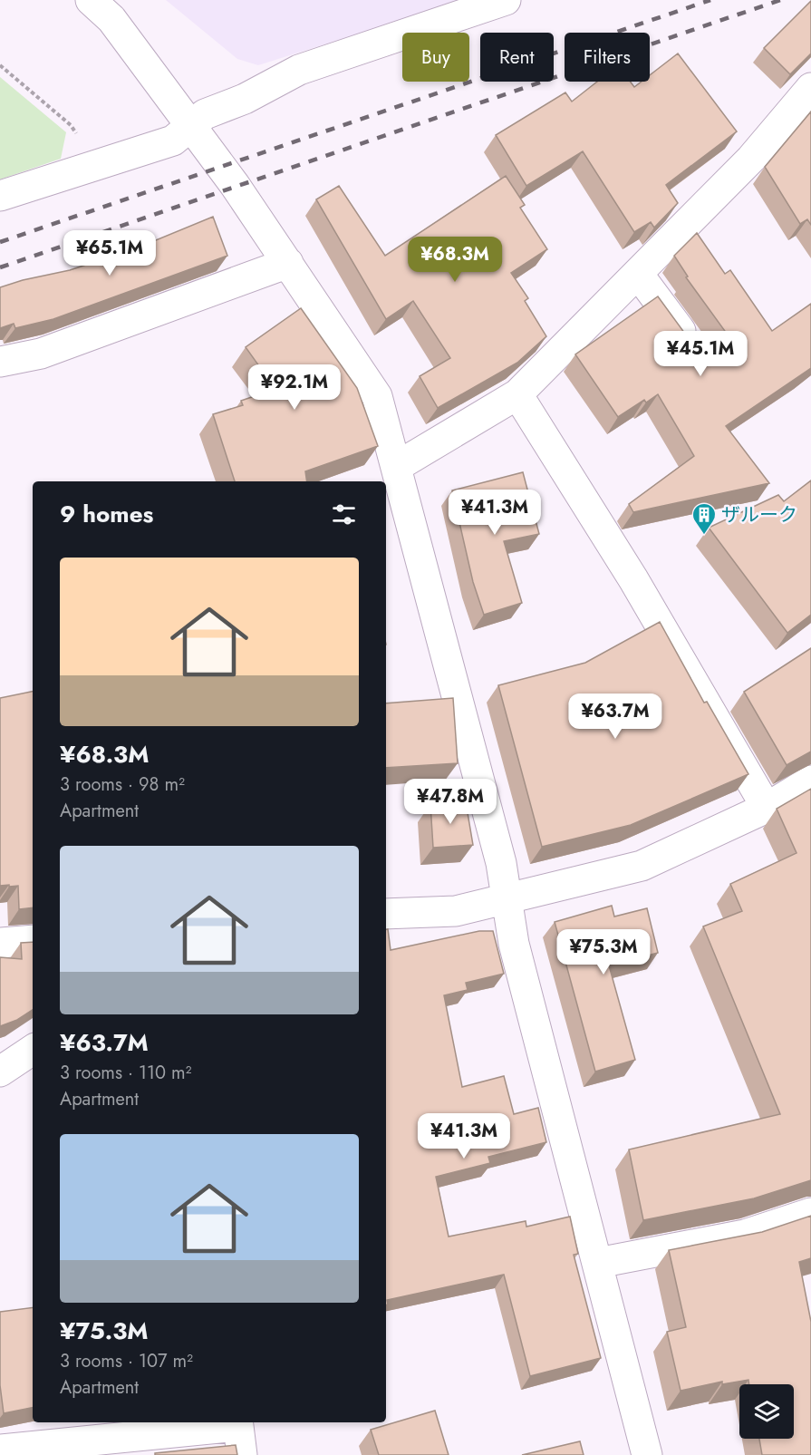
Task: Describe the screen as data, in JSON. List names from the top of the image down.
{
  "places": {
    "building": ["ザルーク"]
  },
  "page": {
    "chip": ["Buy", "Rent", "Filters"],
    "price": [
      "¥65.1M",
      "¥68.3M",
      "¥45.1M",
      "¥92.1M",
      "¥41.3M",
      "¥63.7M",
      "¥47.8M",
      "¥75.3M",
      "¥41.3M"
    ],
    "heading": "9 homes",
    "list": [
      {
        "name": "¥68.3M",
        "note": "3 rooms · 98 m² · Apartment"
      },
      {
        "name": "¥63.7M",
        "note": "3 rooms · 110 m² · Apartment"
      },
      {
        "name": "¥75.3M",
        "note": "3 rooms · 107 m² · Apartment"
      }
    ]
  }
}
